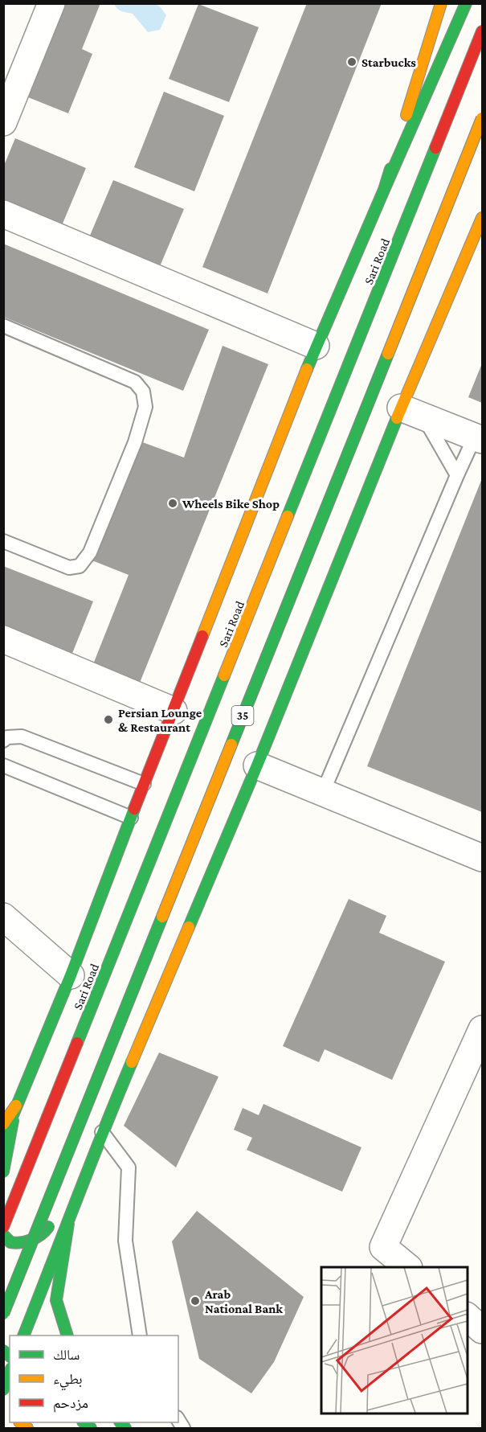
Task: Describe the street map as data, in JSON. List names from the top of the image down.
{
  "streets": {
    "main road": ["Sari Road", "35"]
  },
  "places": [
    "Starbucks",
    "Wheels Bike Shop",
    "Persian Lounge & Restaurant",
    "Arab National Bank"
  ],
  "legend": ["سالك", "بطيء", "مزدحم"]
}
